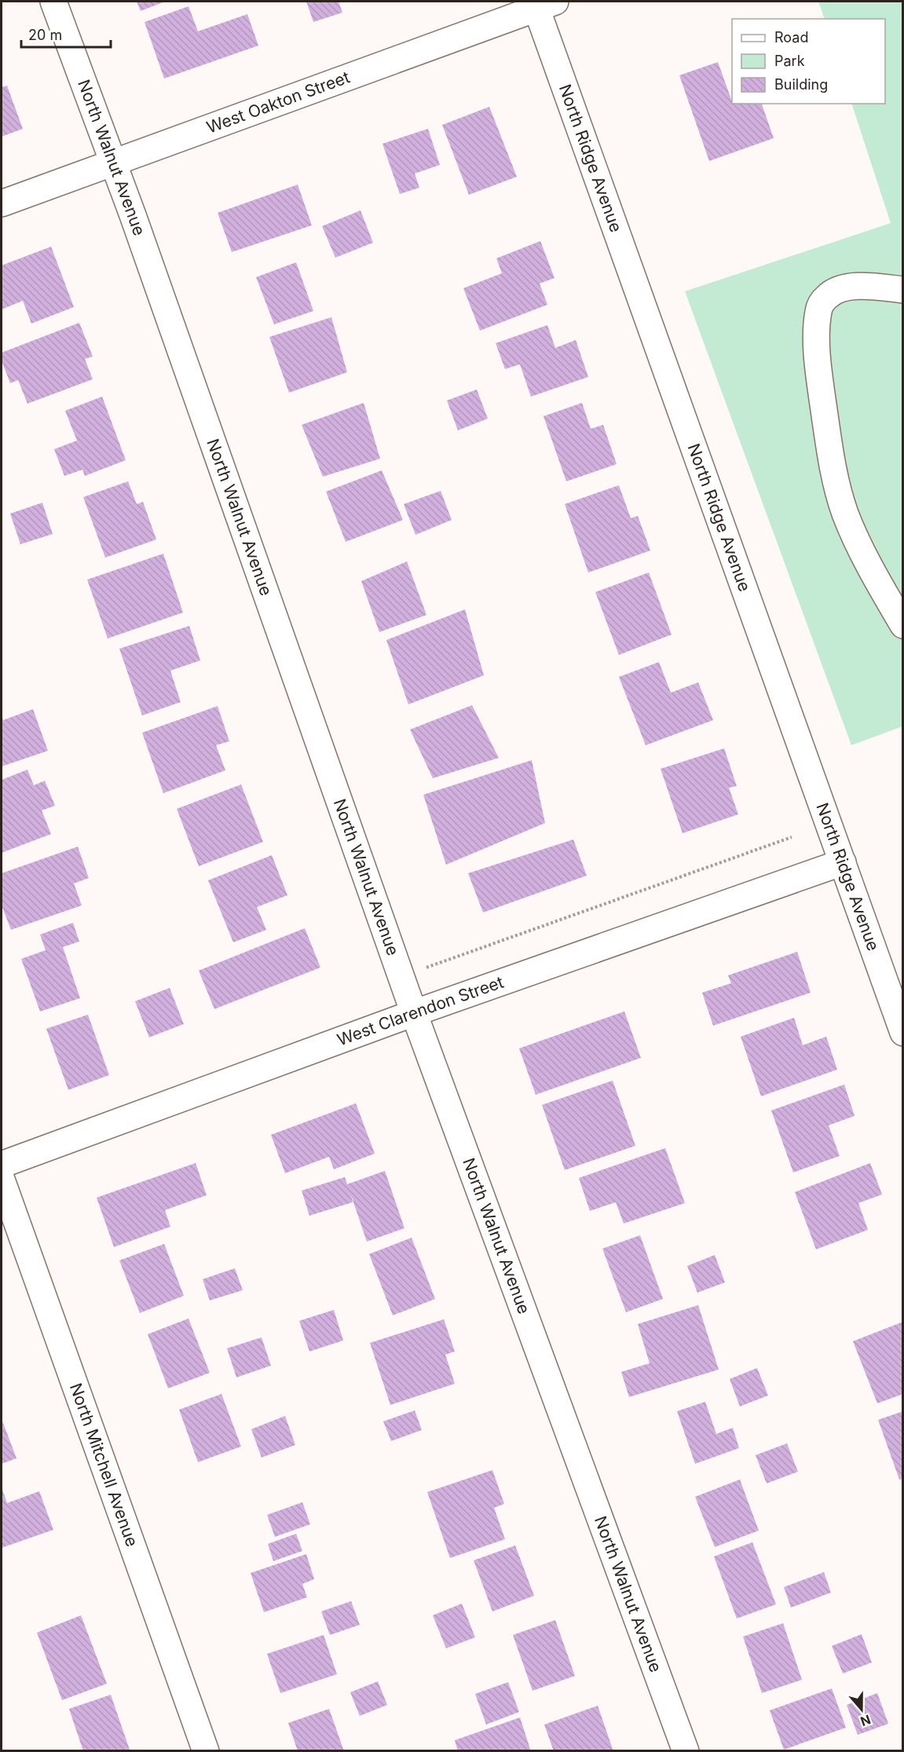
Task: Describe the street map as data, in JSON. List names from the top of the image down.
{
  "streets": {
    "street": [
      "West Oakton Street",
      "North Ridge Avenue",
      "North Walnut Avenue",
      "West Clarendon Street",
      "North Mitchell Avenue"
    ]
  },
  "crossings": [
    ["West Oakton Street", "North Ridge Avenue"],
    ["West Oakton Street", "North Walnut Avenue"],
    ["North Ridge Avenue", "West Clarendon Street"],
    ["North Walnut Avenue", "West Clarendon Street"]
  ],
  "legend": ["Road", "Park", "Building"],
  "scale_bar": "20 m",
  "north": "bottom"
}
